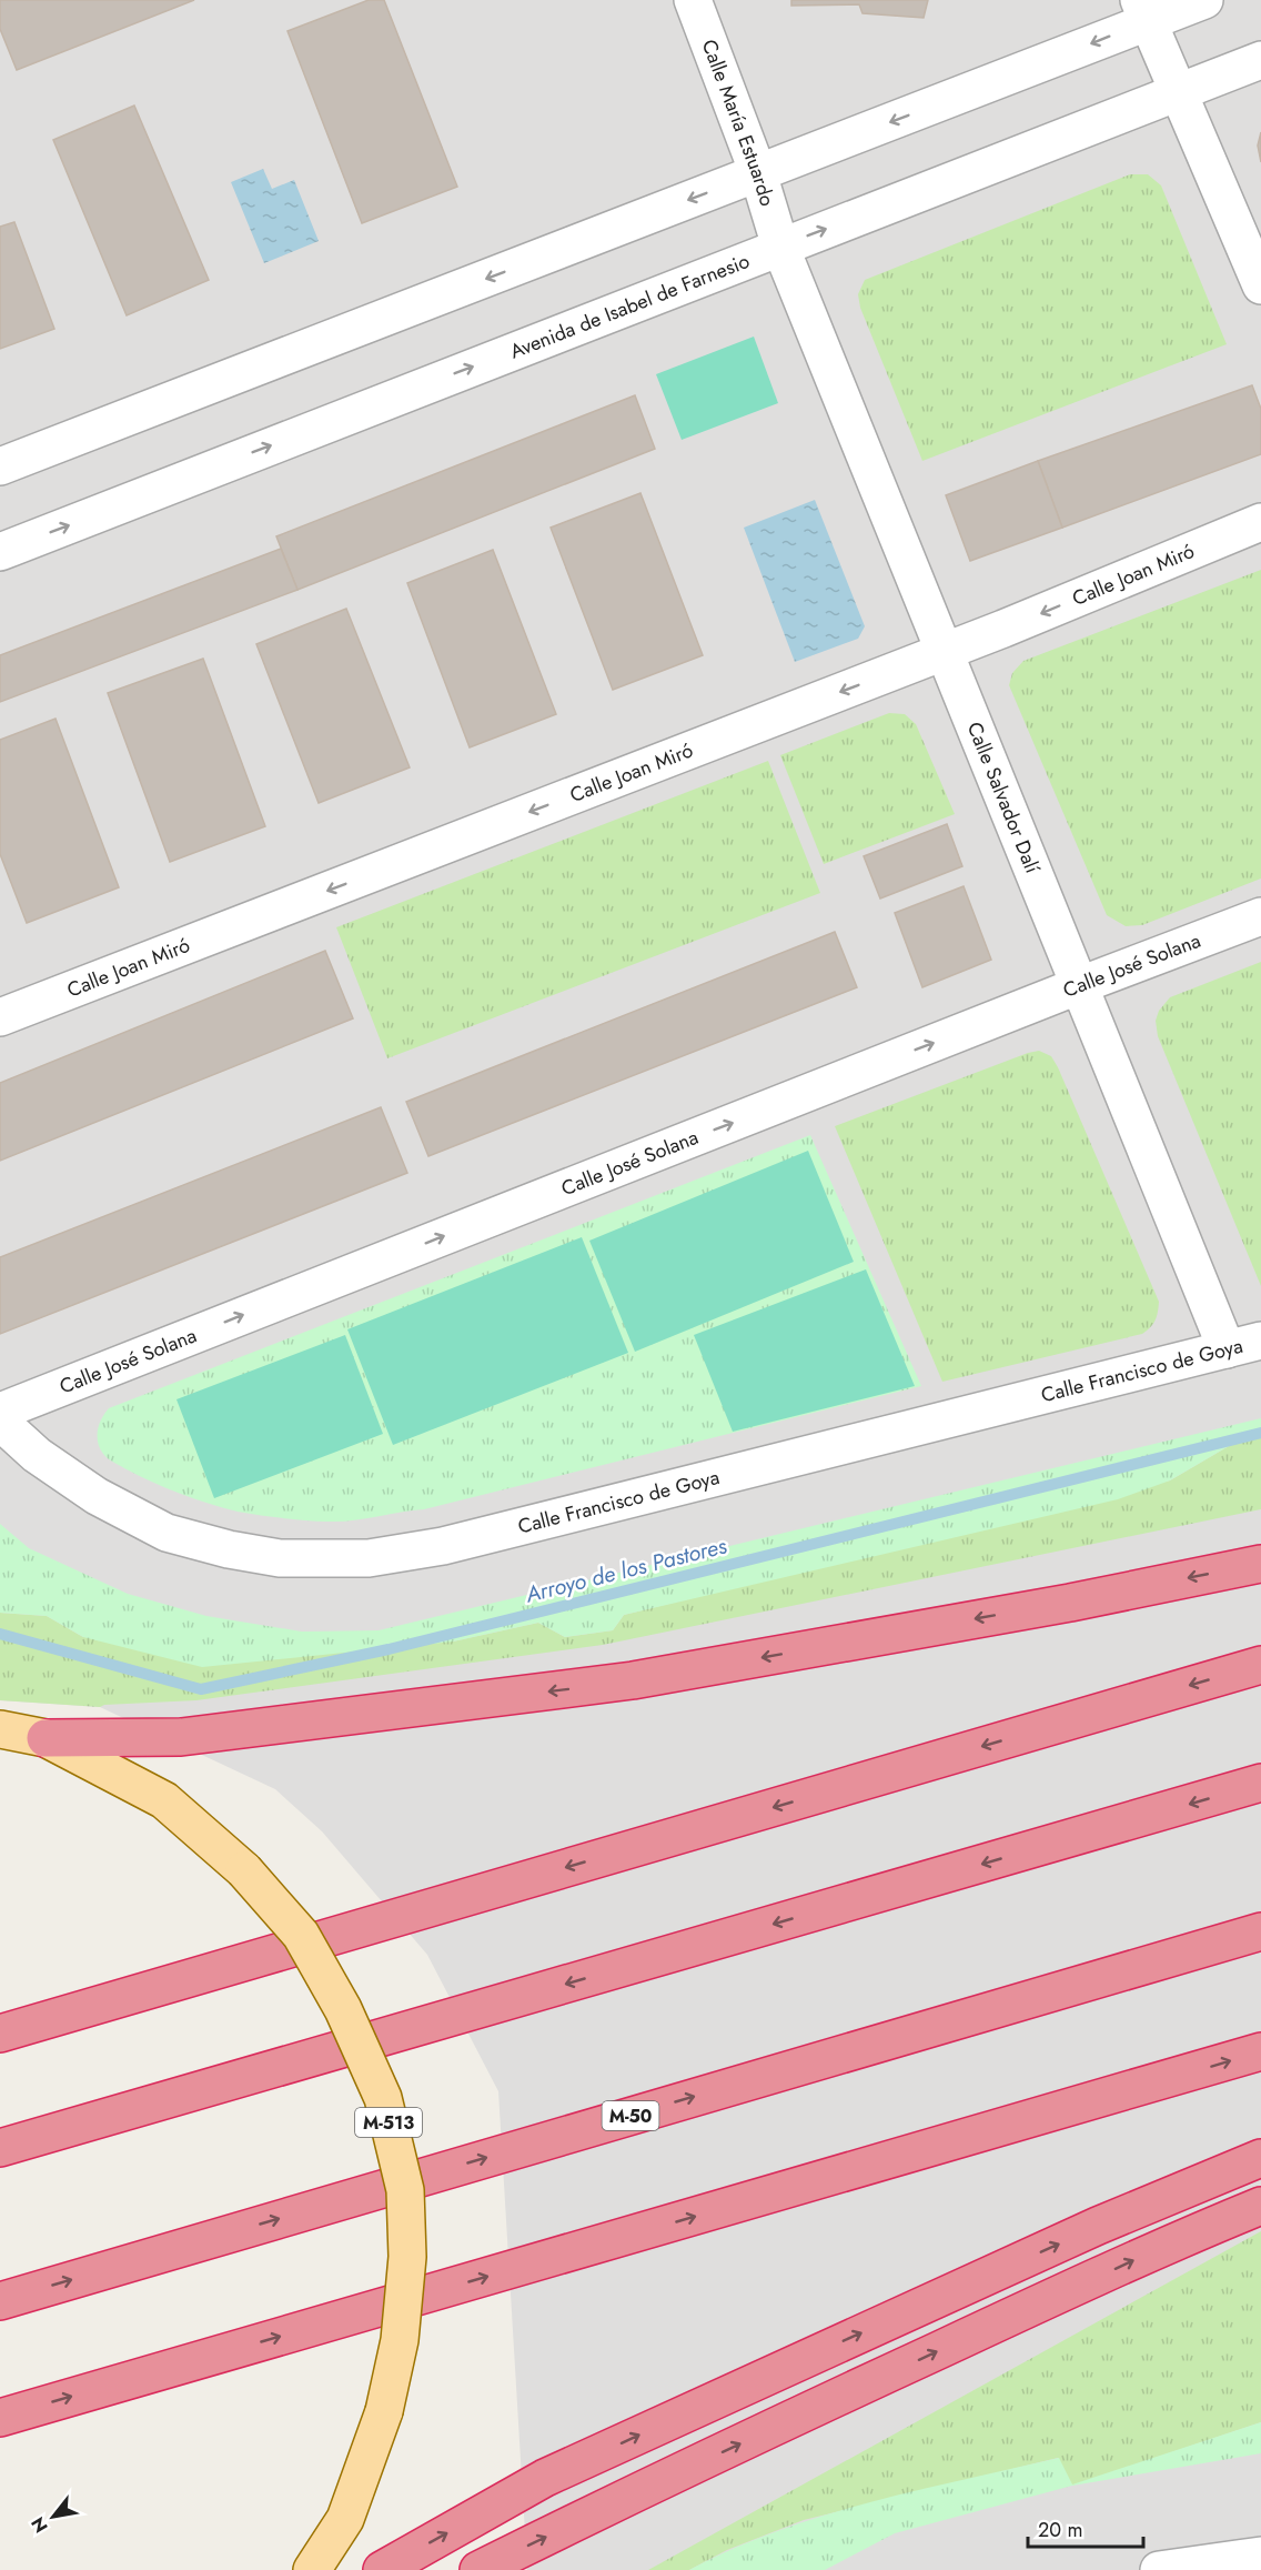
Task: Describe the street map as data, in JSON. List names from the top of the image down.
{
  "streets": {
    "highway": ["M-50"],
    "main road": ["M-513"],
    "street": [
      "Calle María Estuardo",
      "Avenida de Isabel de Farnesio",
      "Calle Joan Miró",
      "Calle Salvador Dalí",
      "Calle José Solana",
      "Calle Francisco de Goya"
    ]
  },
  "crossings": [
    ["Calle María Estuardo", "Avenida de Isabel de Farnesio"],
    ["Calle María Estuardo", "Calle Salvador Dalí"],
    ["Avenida de Isabel de Farnesio", "Calle Salvador Dalí"],
    ["Calle Joan Miró", "Calle Salvador Dalí"],
    ["Calle Salvador Dalí", "Calle José Solana"],
    ["Calle Salvador Dalí", "Calle Francisco de Goya"]
  ],
  "one_way": ["Calle Joan Miró", "Calle José Solana"],
  "water": ["Arroyo de los Pastores"],
  "scale_bar": "20 m",
  "north": "bottom left"
}
